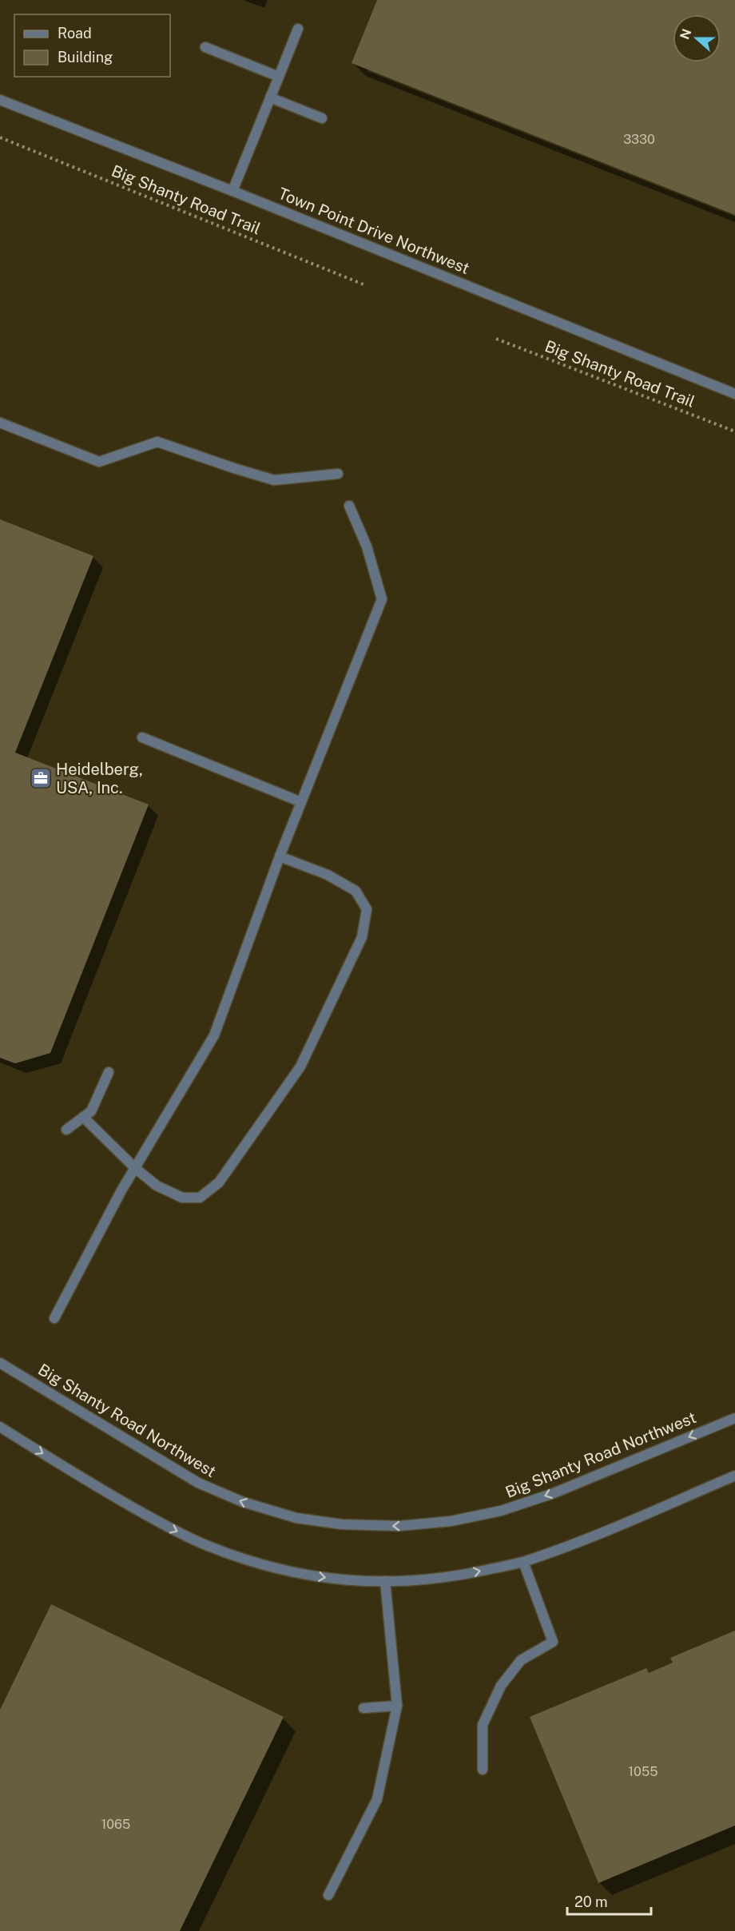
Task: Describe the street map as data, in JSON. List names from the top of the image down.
{
  "streets": {
    "street": ["Town Point Drive Northwest", "Big Shanty Road Northwest"],
    "path": ["Big Shanty Road Trail"]
  },
  "places": {
    "office": ["Heidelberg, USA, Inc."]
  },
  "house_numbers": ["3330", "1055", "1065"],
  "legend": ["Road", "Building"],
  "scale_bar": "20 m",
  "north": "left"
}
